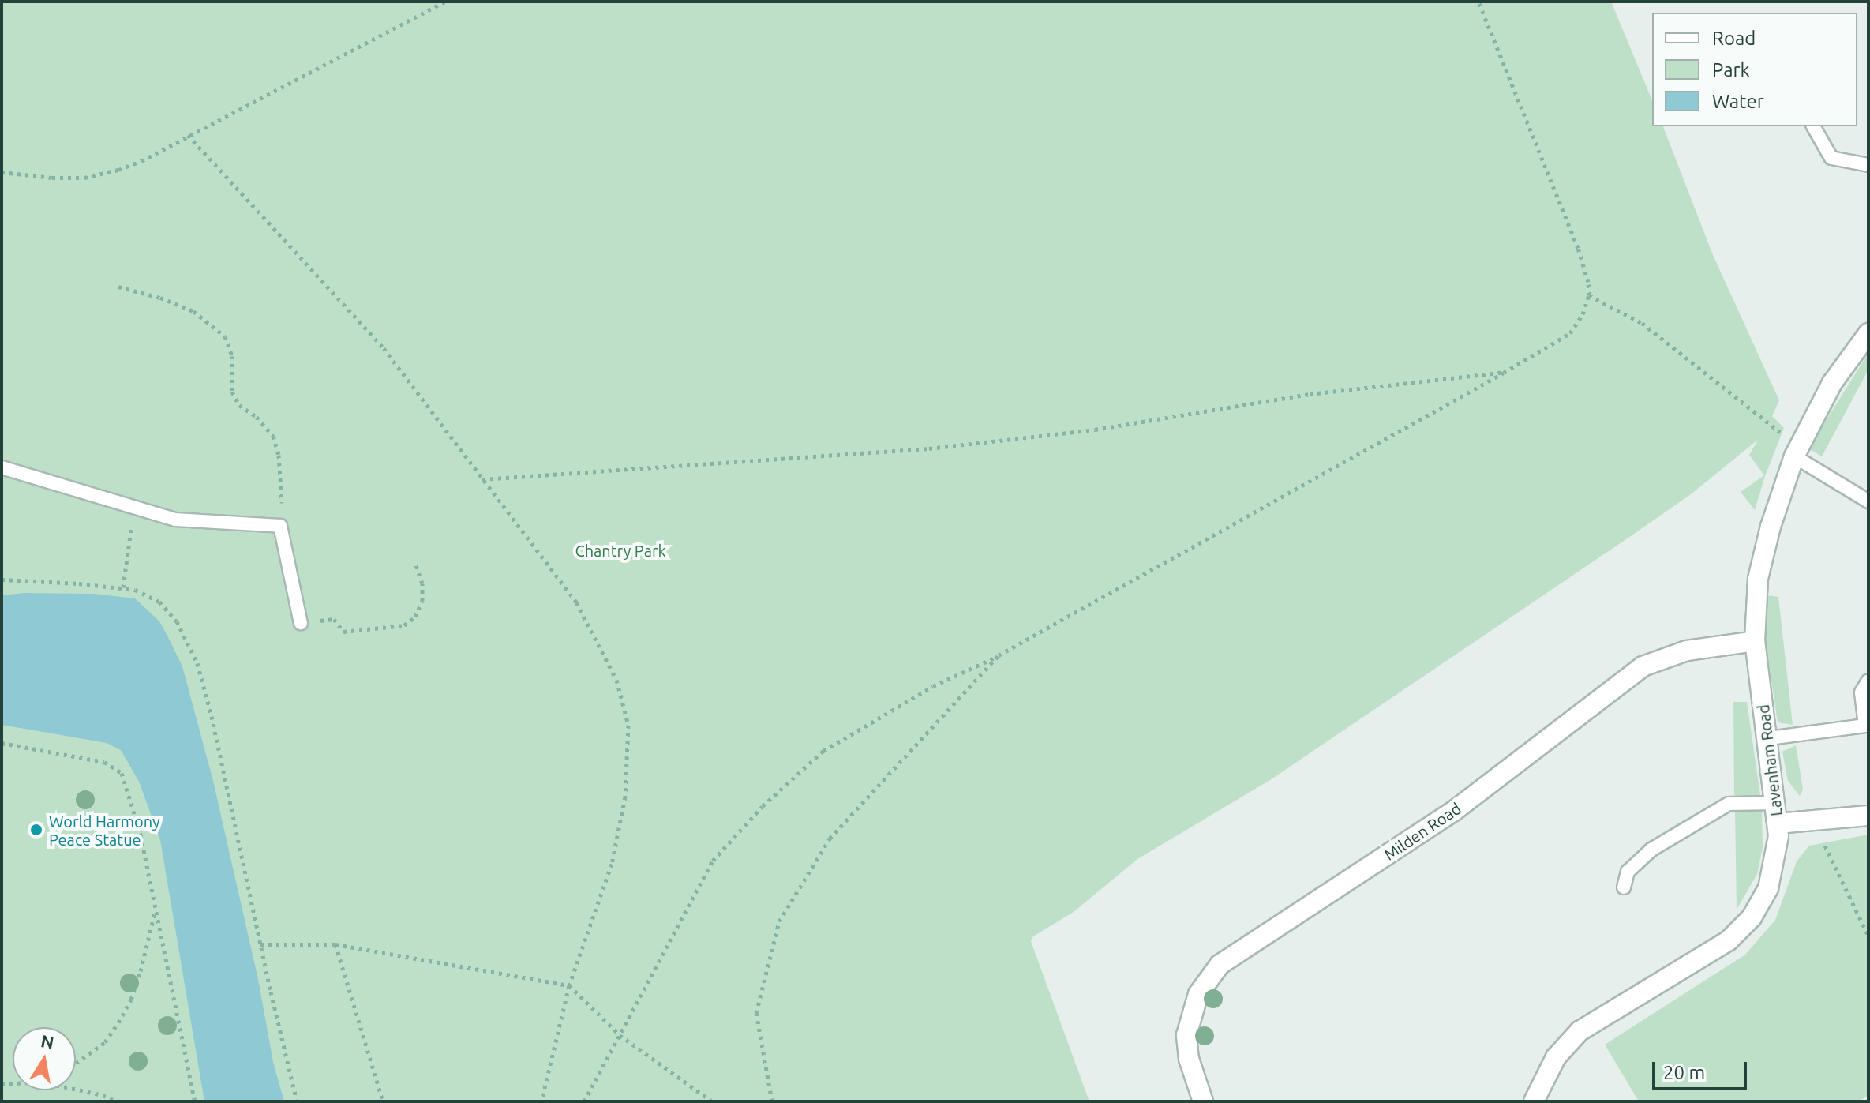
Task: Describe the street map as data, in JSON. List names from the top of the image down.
{
  "streets": {
    "street": ["Lavenham Road", "Milden Road"]
  },
  "crossings": [
    ["Lavenham Road", "Milden Road"]
  ],
  "parks": ["Chantry Park"],
  "places": ["World Harmony Peace Statue"],
  "legend": ["Road", "Park", "Water"],
  "scale_bar": "20 m",
  "north": "top"
}
